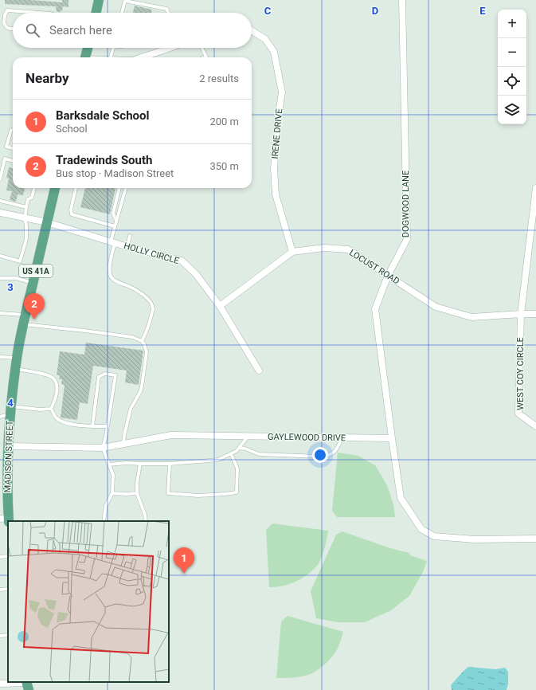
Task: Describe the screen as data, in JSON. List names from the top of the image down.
{
  "streets": {
    "main road": ["US 41A", "MADISON STREET"],
    "street": [
      "IRENE DRIVE",
      "DOGWOOD LANE",
      "HOLLY CIRCLE",
      "LOCUST ROAD",
      "WEST COY CIRCLE",
      "GAYLEWOOD DRIVE"
    ]
  },
  "crossings": [
    ["IRENE DRIVE", "LOCUST ROAD"],
    ["DOGWOOD LANE", "LOCUST ROAD"],
    ["DOGWOOD LANE", "GAYLEWOOD DRIVE"],
    ["HOLLY CIRCLE", "LOCUST ROAD"],
    ["HOLLY CIRCLE", "MADISON STREET"],
    ["LOCUST ROAD", "WEST COY CIRCLE"],
    ["GAYLEWOOD DRIVE", "MADISON STREET"]
  ],
  "page": {
    "map_buttons": ["+", "−"],
    "search": "Search here",
    "heading": ["Nearby", "2 results"],
    "list": [
      {
        "mark": "1",
        "name": "Barksdale School",
        "note": "School",
        "value": "200 m"
      },
      {
        "mark": "2",
        "name": "Tradewinds South",
        "note": "Bus stop · Madison Street",
        "value": "350 m"
      }
    ],
    "pins": ["2", "1"]
  },
  "grid": {
    "columns": ["C", "D", "E"],
    "rows": ["3", "4"]
  }
}
